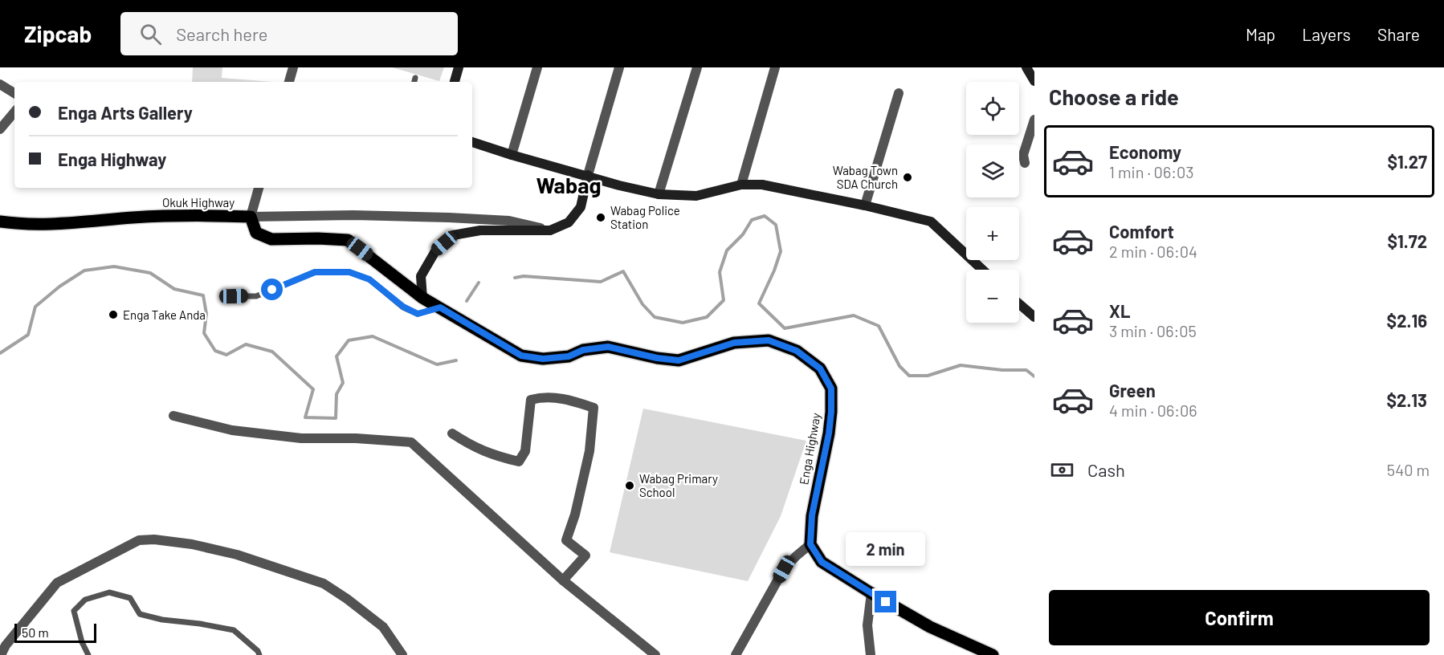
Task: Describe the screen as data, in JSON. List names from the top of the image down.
{
  "streets": {
    "main road": ["Okuk Highway", "Enga Highway"]
  },
  "crossings": [
    ["Okuk Highway", "Enga Highway"]
  ],
  "districts": ["Wabag"],
  "places": [
    "Wabag Town SDA Church",
    "Wabag Police Station",
    "Enga Take Anda",
    "Wabag Primary School"
  ],
  "scale_bar": "50 m",
  "page": {
    "header": "Zipcab",
    "search": "Search here",
    "nav": ["Map", "Layers", "Share"],
    "heading": "Choose a ride",
    "map_buttons": ["+", "−"],
    "banner": ["Enga Arts Gallery", "Enga Highway"],
    "list": [
      {
        "name": "Economy",
        "note": "1 min · 06:03",
        "value": "$1.27"
      },
      {
        "name": "Comfort",
        "note": "2 min · 06:04",
        "value": "$1.72"
      },
      {
        "name": "XL",
        "note": "3 min · 06:05",
        "value": "$2.16"
      },
      {
        "name": "Green",
        "note": "4 min · 06:06",
        "value": "$2.13"
      }
    ],
    "pay": ["Cash", "540 m"],
    "bubble": "2 min",
    "buttons": "Confirm",
    "scale": "50 m"
  }
}
